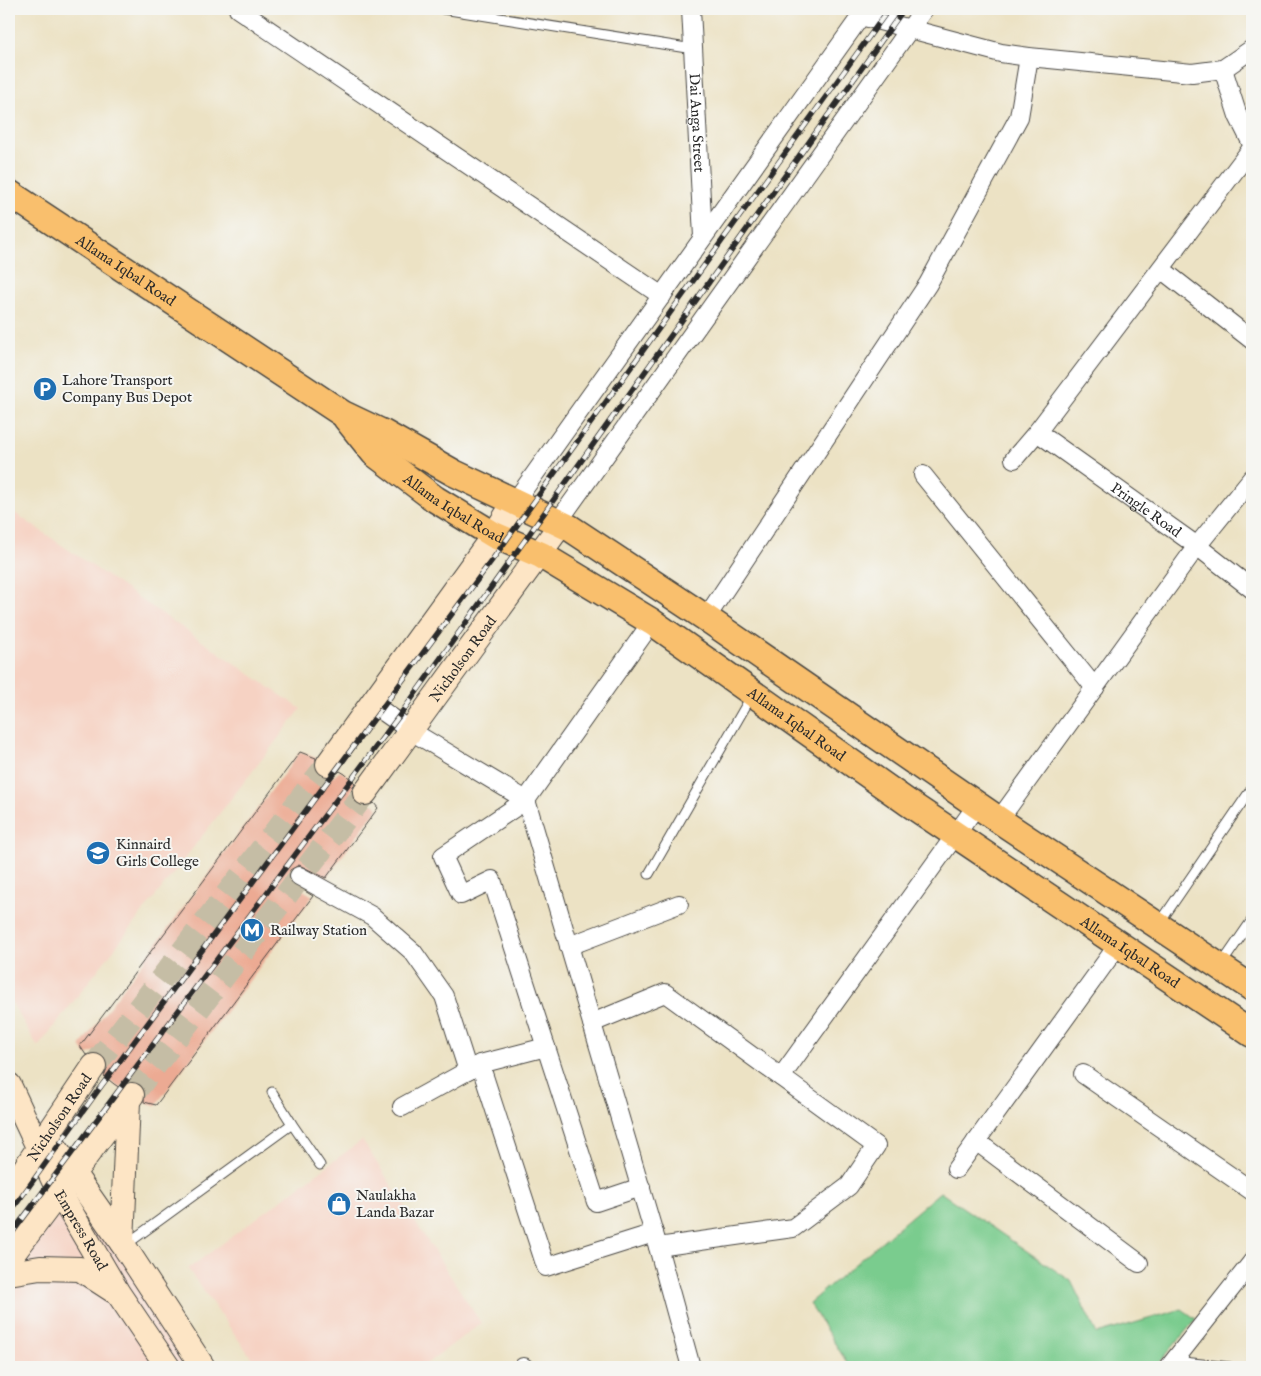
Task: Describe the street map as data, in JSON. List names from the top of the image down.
{
  "streets": {
    "main road": ["Allama Iqbal Road", "Nicholson Road", "Empress Road"],
    "street": ["Dai Anga Street", "Pringle Road"]
  },
  "crossings": [
    ["Allama Iqbal Road", "Nicholson Road"],
    ["Nicholson Road", "Empress Road"]
  ],
  "places": {
    "parking": ["Lahore Transport Company Bus Depot"],
    "school or university": ["Kinnaird Girls College"],
    "metro station": ["Railway Station"],
    "shop": ["Naulakha Landa Bazar"]
  }
}
